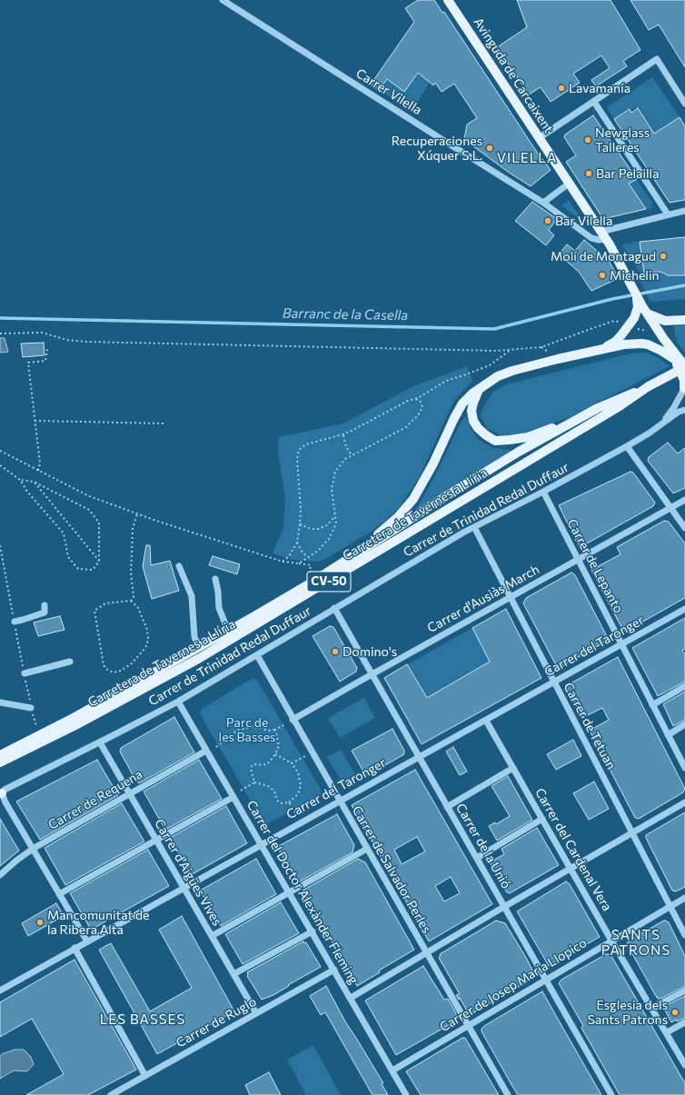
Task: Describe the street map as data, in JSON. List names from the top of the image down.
{
  "streets": {
    "main road": ["Avinguda de Carcaixent", "Carretera de Tavernes a Llíria", "CV-50"],
    "street": [
      "Carrer Vilella",
      "Carrer de Trinidad Redal Duffaur",
      "Carrer de Lepanto",
      "Carrer d'Ausiàs March",
      "Carrer del Taronger",
      "Carrer de Tetuan",
      "Carrer de Requena",
      "Carrer de la Unió",
      "Carrer del Cardenal Vera",
      "Carrer de Salvador Perles",
      "Carrer d'Aigües Vives",
      "Carrer del Doctor Alexànder Fleming",
      "Carrer de Josep Maria Llopico",
      "Carrer de Ruglo"
    ]
  },
  "crossings": [
    ["Avinguda de Carcaixent", "Carrer Vilella"],
    ["Carrer de Trinidad Redal Duffaur", "Carrer de Lepanto"],
    ["Carrer de Trinidad Redal Duffaur", "Carrer de Tetuan"],
    ["Carrer de Trinidad Redal Duffaur", "Carrer de la Unió"],
    ["Carrer de Trinidad Redal Duffaur", "Carrer de Salvador Perles"],
    ["Carrer de Trinidad Redal Duffaur", "Carrer d'Aigües Vives"],
    ["Carrer de Trinidad Redal Duffaur", "Carrer del Doctor Alexànder Fleming"],
    ["Carrer de Lepanto", "Carrer d'Ausiàs March"],
    ["Carrer de Lepanto", "Carrer del Taronger"],
    ["Carrer d'Ausiàs March", "Carrer de Tetuan"],
    ["Carrer d'Ausiàs March", "Carrer de la Unió"],
    ["Carrer d'Ausiàs March", "Carrer de Salvador Perles"],
    ["Carrer del Taronger", "Carrer de Tetuan"],
    ["Carrer del Taronger", "Carrer de la Unió"],
    ["Carrer del Taronger", "Carrer del Cardenal Vera"],
    ["Carrer del Taronger", "Carrer de Salvador Perles"],
    ["Carrer del Taronger", "Carrer d'Aigües Vives"],
    ["Carrer del Taronger", "Carrer del Doctor Alexànder Fleming"],
    ["Carrer de Tetuan", "Carrer de Josep Maria Llopico"],
    ["Carrer de Requena", "Carrer d'Aigües Vives"],
    ["Carrer de Requena", "Carrer del Doctor Alexànder Fleming"],
    ["Carrer de la Unió", "Carrer de Josep Maria Llopico"],
    ["Carrer del Cardenal Vera", "Carrer de Josep Maria Llopico"],
    ["Carrer de Salvador Perles", "Carrer de Josep Maria Llopico"],
    ["Carrer d'Aigües Vives", "Carrer de Ruglo"],
    ["Carrer del Doctor Alexànder Fleming", "Carrer de Josep Maria Llopico"],
    ["Carrer del Doctor Alexànder Fleming", "Carrer de Ruglo"]
  ],
  "districts": ["VILELLA", "SANTS PATRONS", "LES BASSES"],
  "water": ["Barranc de la Casella"],
  "parks": ["Parc de les Basses"],
  "places": [
    "Lavamanía",
    "Newglass Talleres",
    "Recuperaciones Xúquer S.L.",
    "Bar Pelailla",
    "Bar Vilella",
    "Molí de Montagud",
    "Michelin",
    "Domino's",
    "Mancomunitat de la Ribera Alta",
    "Esglesia dels Sants Patrons"
  ]
}
